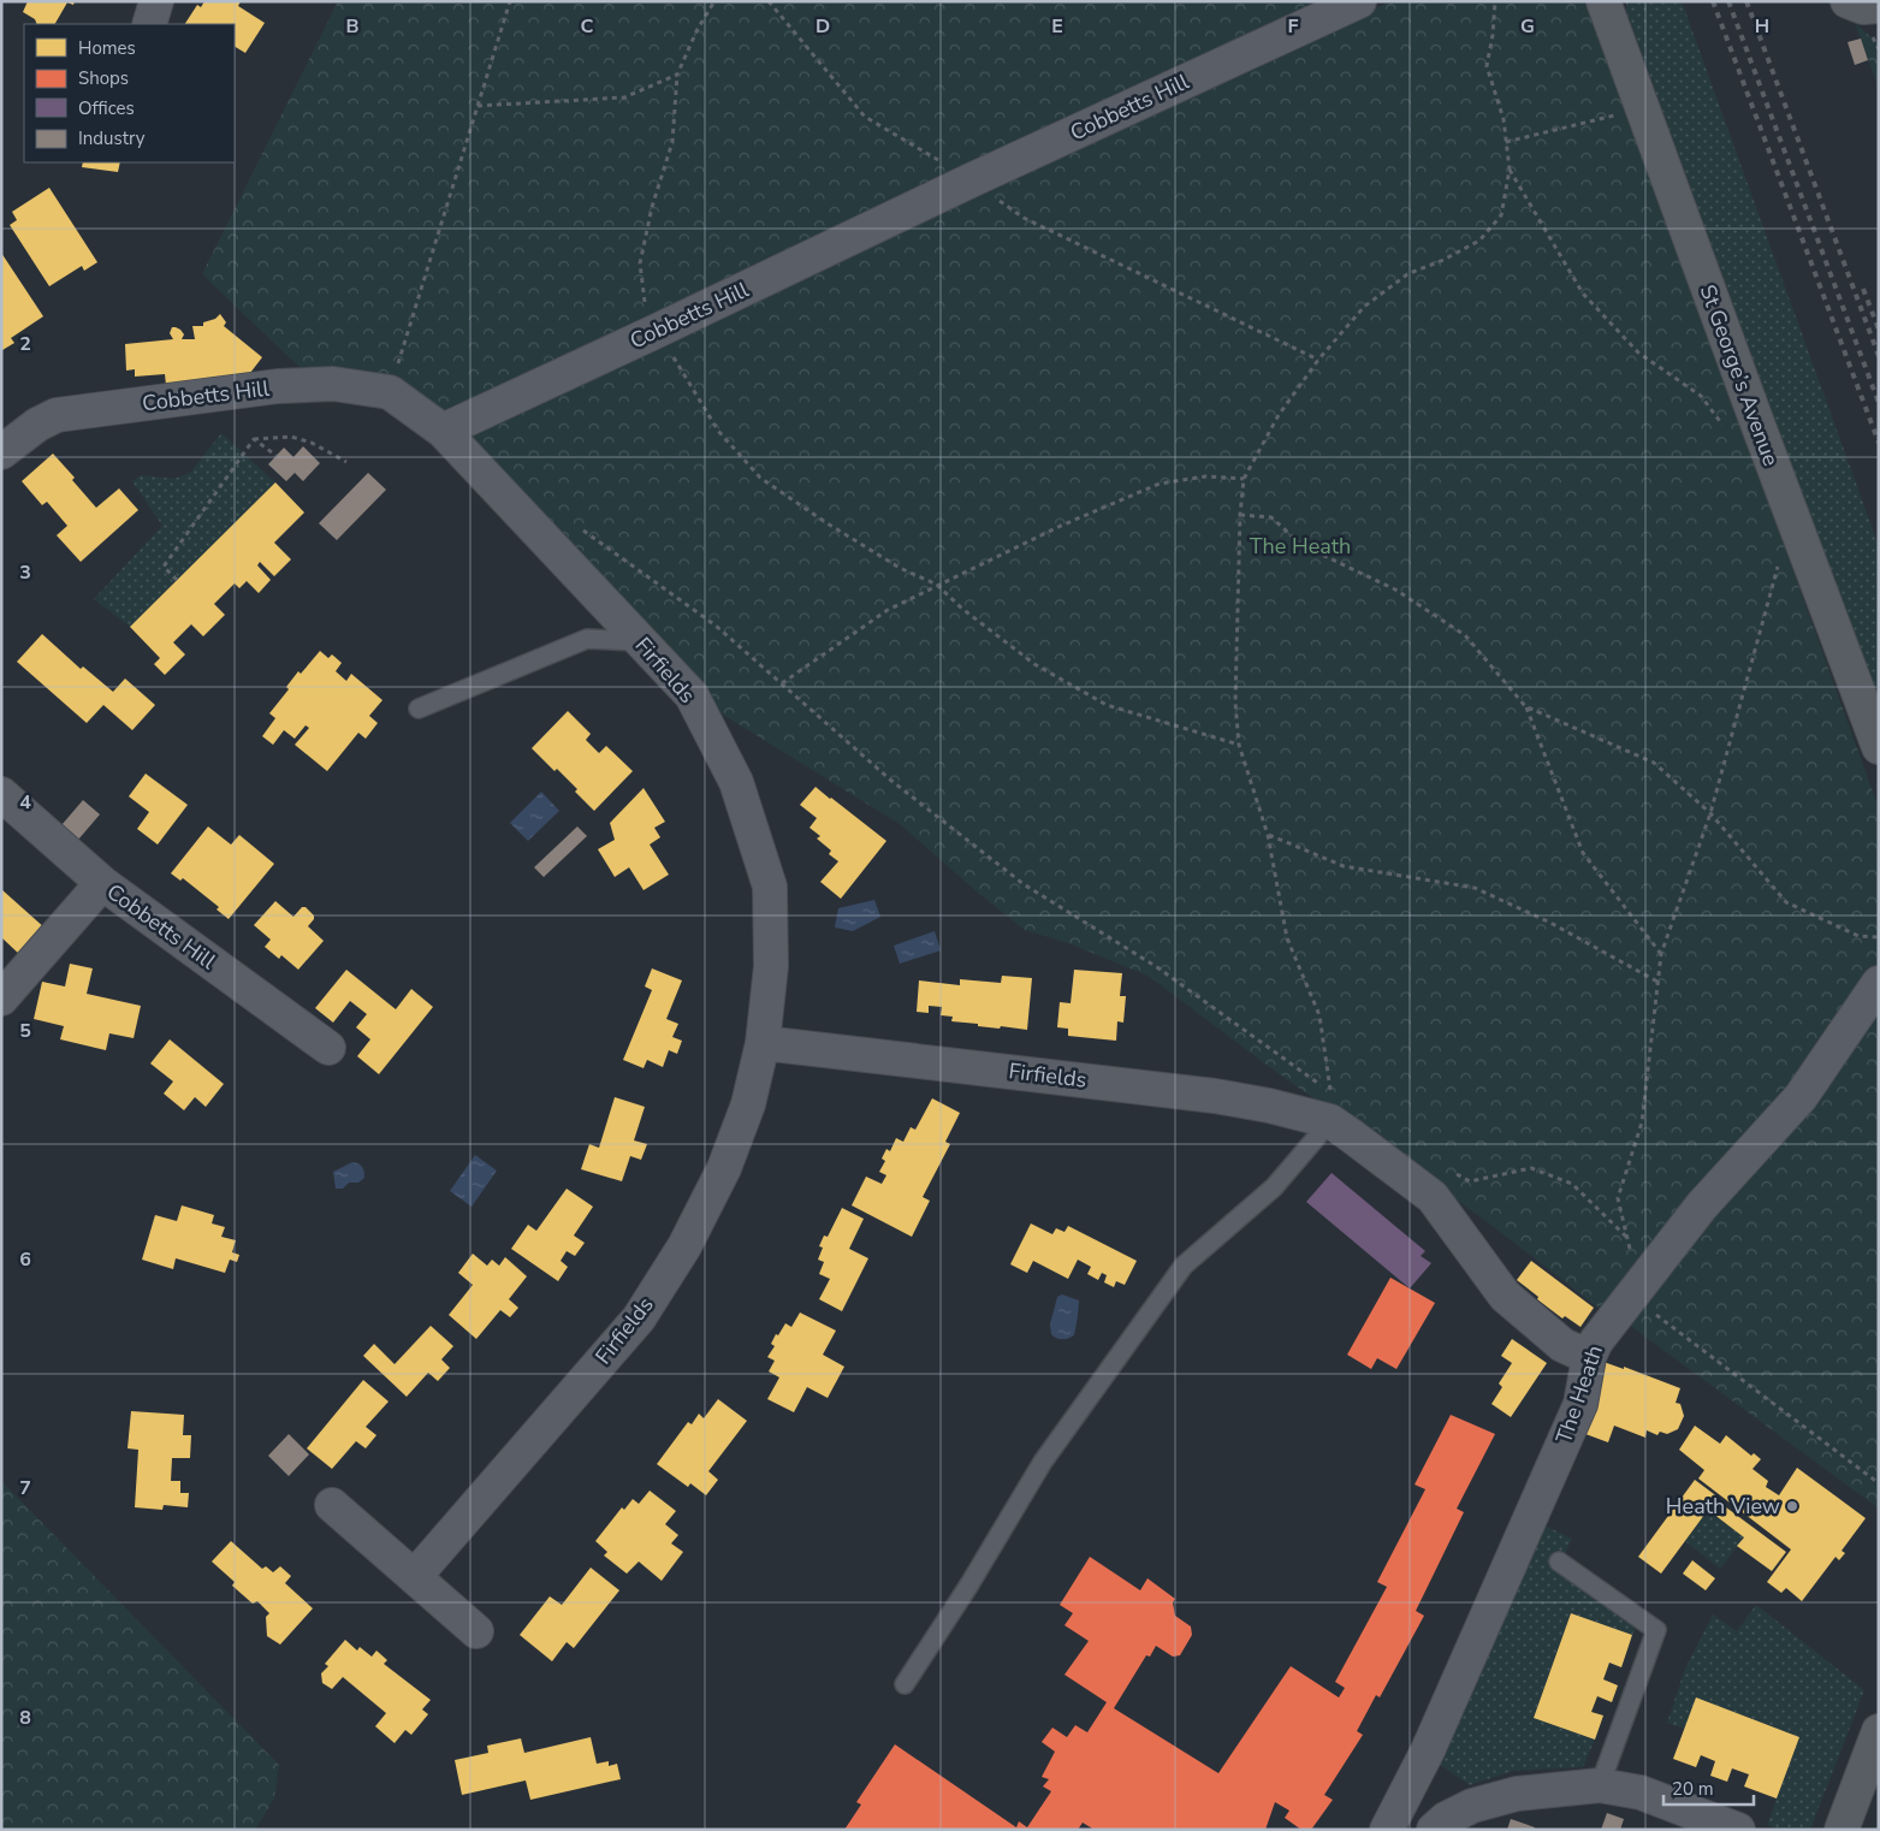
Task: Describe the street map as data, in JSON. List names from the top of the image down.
{
  "streets": {
    "main road": ["St George’s Avenue"],
    "street": ["Cobbetts Hill", "Firfields", "The Heath"]
  },
  "crossings": [
    ["Cobbetts Hill", "Firfields"]
  ],
  "parks": ["The Heath"],
  "places": ["Heath View"],
  "legend": [
    "Homes",
    "Shops",
    "Offices",
    "Industry"
  ],
  "scale_bar": "20 m",
  "grid": {
    "columns": [
      "B",
      "C",
      "D",
      "E",
      "F",
      "G",
      "H"
    ],
    "rows": [
      "2",
      "3",
      "4",
      "5",
      "6",
      "7",
      "8"
    ]
  }
}
